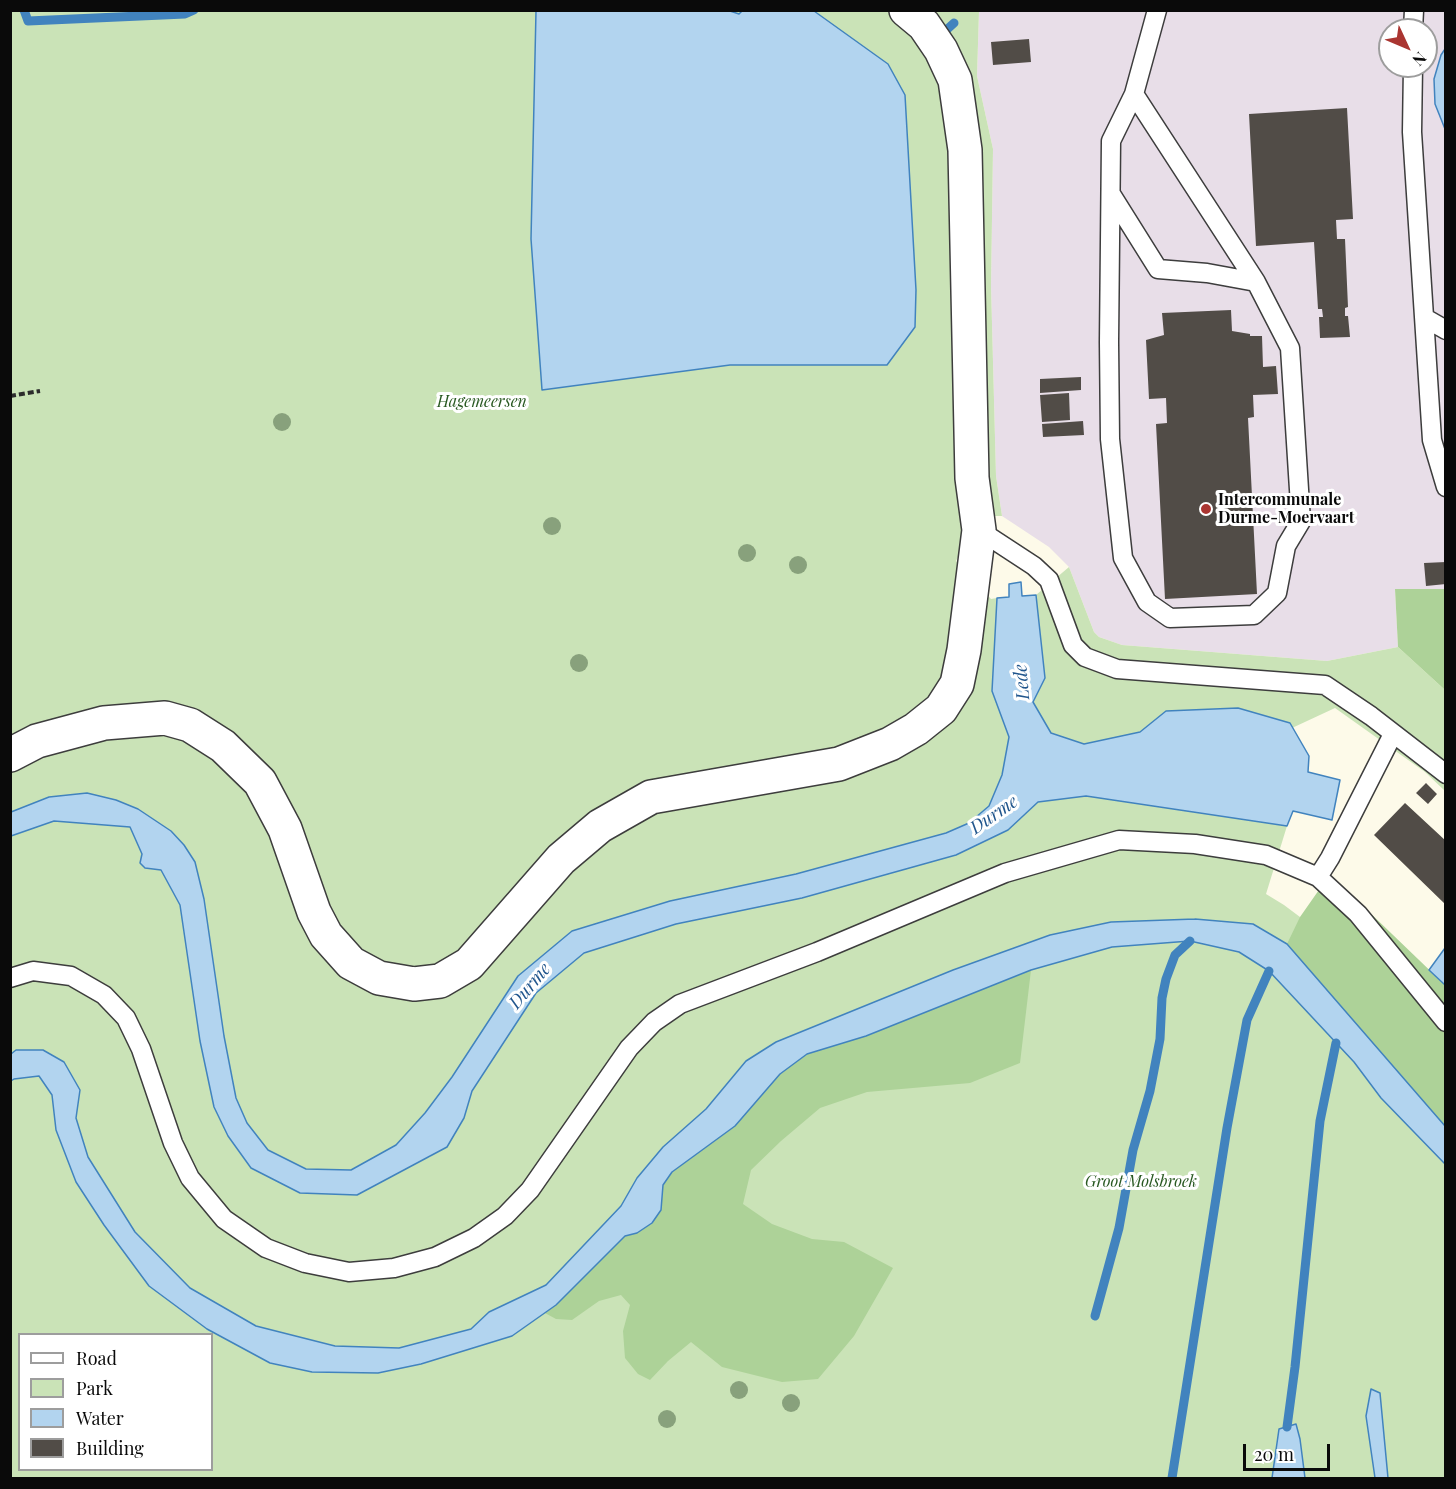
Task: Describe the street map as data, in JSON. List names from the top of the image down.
{
  "water": ["Lede", "Durme"],
  "parks": ["Hagemeersen", "Groot Molsbroek"],
  "places": ["Intercommunale Durme-Moervaart"],
  "legend": [
    "Road",
    "Park",
    "Water",
    "Building"
  ],
  "scale_bar": "20 m",
  "north": "bottom right"
}
